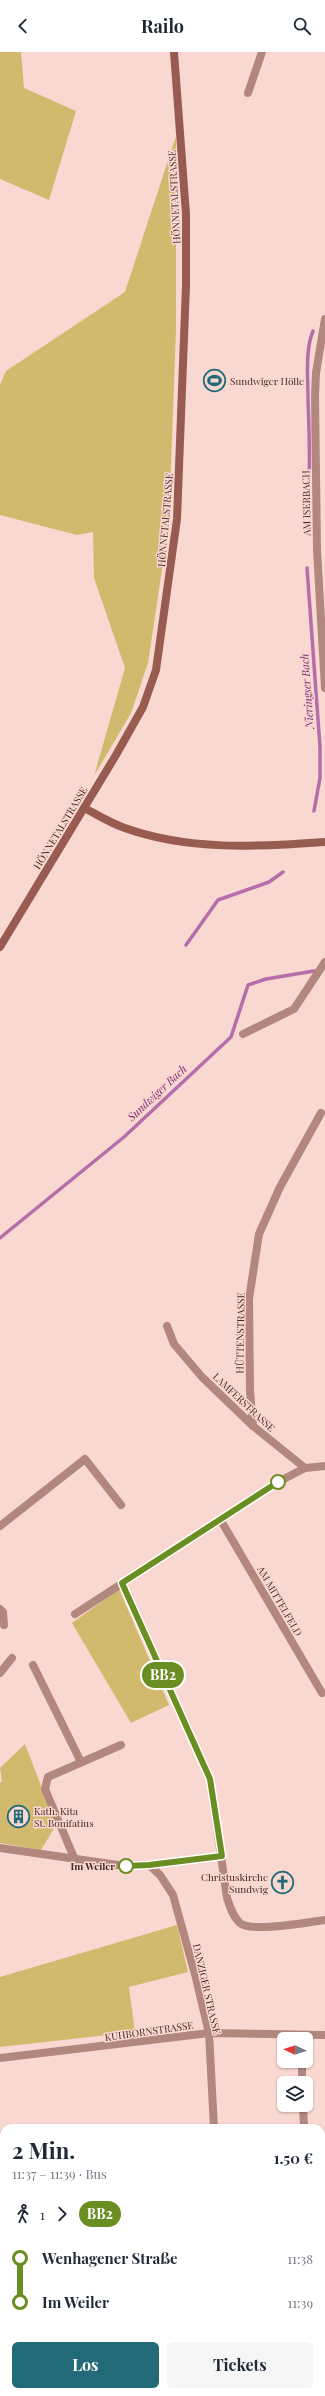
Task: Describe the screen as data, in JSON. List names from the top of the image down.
{
  "streets": {
    "main road": ["HÖNNETALSTRASSE"],
    "street": [
      "AM ISERBACH",
      "HÜTTENSTRASSE",
      "LAMFERSTRASSE",
      "AM MITTELFELD",
      "DANZIGER STRASSE",
      "KUHBORNSTRASSE"
    ]
  },
  "crossings": [
    ["HÜTTENSTRASSE", "LAMFERSTRASSE"],
    ["DANZIGER STRASSE", "KUHBORNSTRASSE"]
  ],
  "water": ["Nieringser Bach", "Sundwiger Bach"],
  "places": {
    "sports": ["Sundwiger Hölle"],
    "building": ["Kath. Kita St. Bonifatius"],
    "other": ["Im Weiler"],
    "church": ["Christuskirche Sundwig"]
  },
  "lines": ["bus line BB2"],
  "north": "left",
  "page": {
    "header": "Railo",
    "on_map": "BB2",
    "heading": ["2 Min.", "11:37 – 11:39 · Bus", "1.50 €"],
    "legs": ["1", "BB2"],
    "list": [
      {
        "name": "Wenhagener Straße",
        "value": "11:38"
      },
      {
        "name": "Im Weiler",
        "value": "11:39"
      }
    ],
    "buttons": ["Los", "Tickets"]
  }
}
